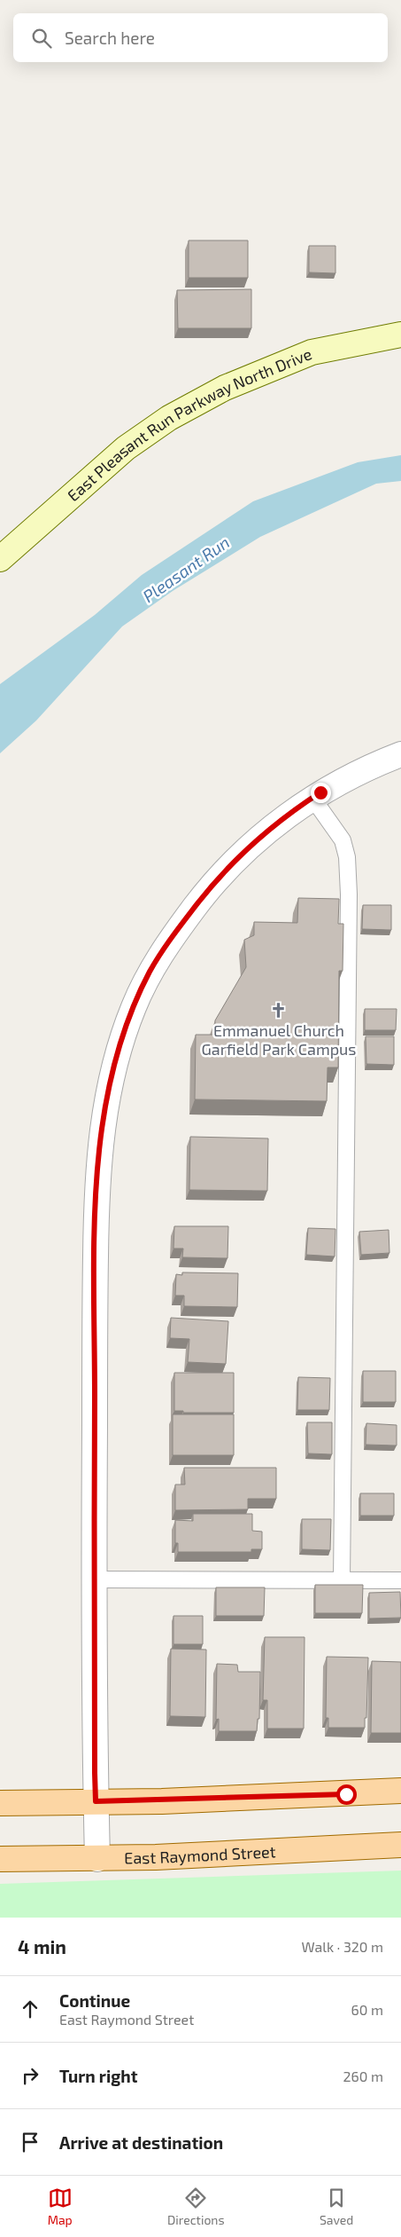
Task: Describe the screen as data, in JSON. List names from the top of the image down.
{
  "streets": {
    "main road": ["East Raymond Street"],
    "street": ["East Pleasant Run Parkway North Drive"]
  },
  "water": ["Pleasant Run"],
  "places": {
    "church": ["Emmanuel Church Garfield Park Campus"]
  },
  "page": {
    "search": "Search here",
    "heading": ["4 min", "Walk · 320 m"],
    "list": [
      ["Continue", "East Raymond Street", "60 m"],
      ["Turn right", "260 m"],
      "Arrive at destination"
    ],
    "nav": ["Map", "Directions", "Saved"]
  }
}
